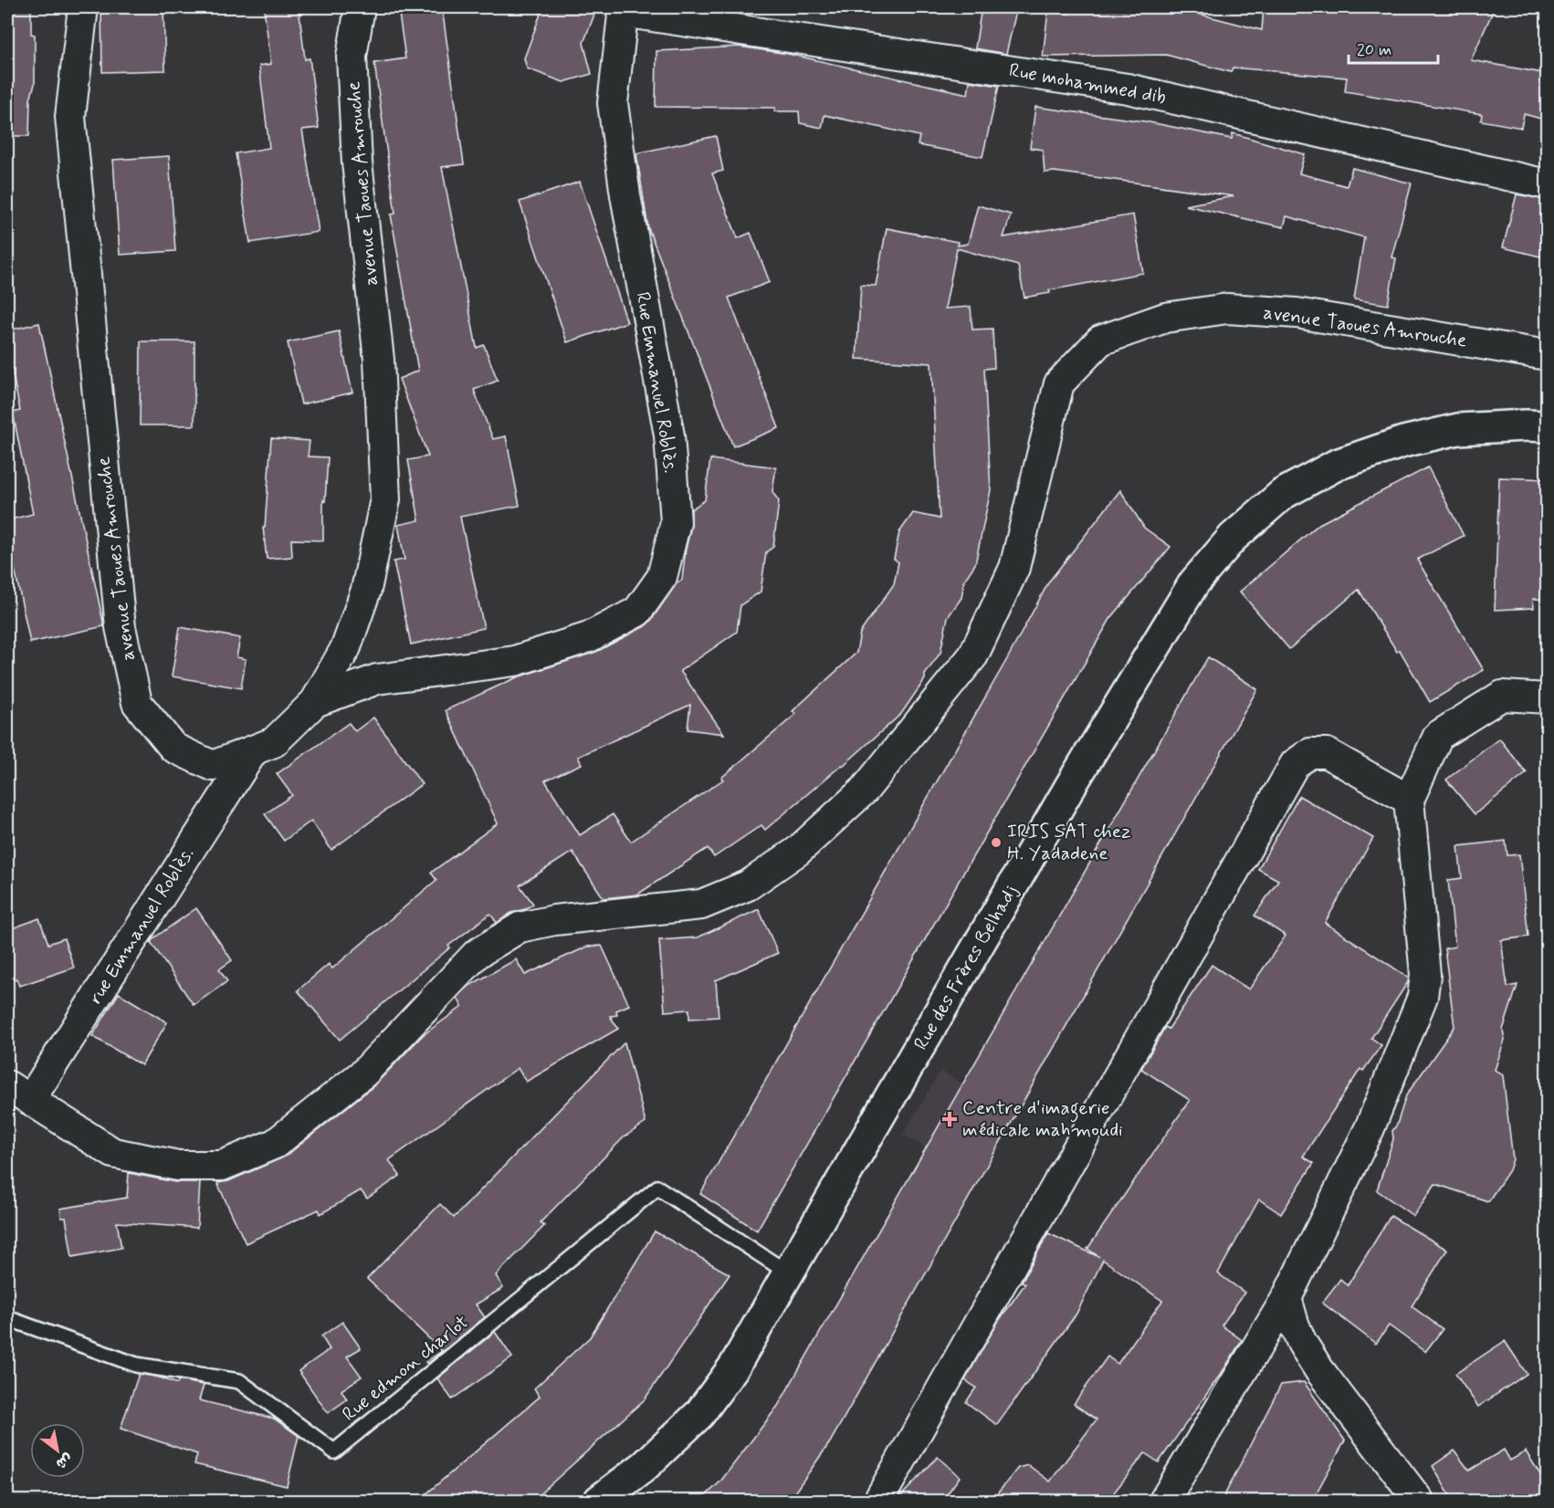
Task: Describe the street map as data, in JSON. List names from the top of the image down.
{
  "streets": {
    "main road": ["Rue des Frères Belhadj"],
    "street": [
      "Rue mohammed dib",
      "avenue Taoues Amrouche",
      "Rue Emmanuel Roblès.",
      "rue Emmanuel Roblès."
    ],
    "lane": ["Rue edmon charlot"]
  },
  "crossings": [
    ["Rue mohammed dib", "Rue Emmanuel Roblès."],
    ["avenue Taoues Amrouche", "Rue Emmanuel Roblès."],
    ["avenue Taoues Amrouche", "rue Emmanuel Roblès."],
    ["Rue des Frères Belhadj", "Rue edmon charlot"]
  ],
  "places": {
    "other": ["IRIS SAT chez H. Yadadene"],
    "health": ["Centre d'imagerie médicale mahmoudi"]
  },
  "scale_bar": "20 m",
  "north": "bottom right"
}
